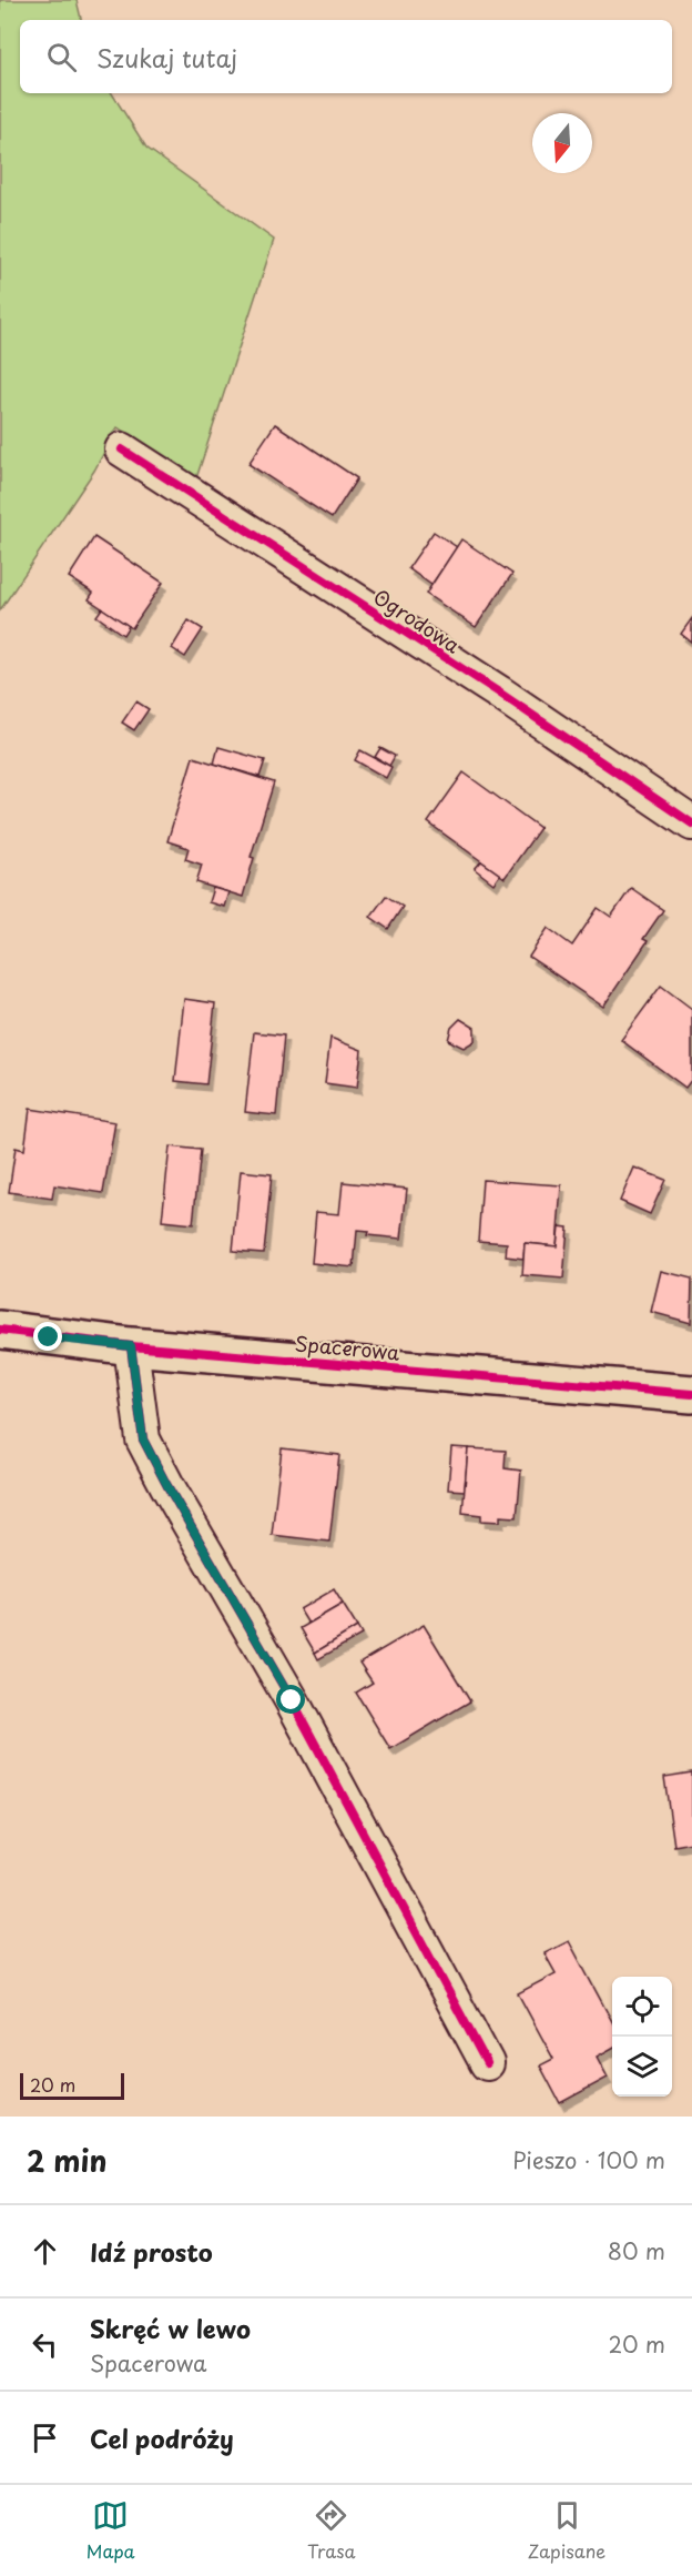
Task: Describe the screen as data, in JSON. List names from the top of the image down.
{
  "streets": {
    "street": ["Ogrodowa", "Spacerowa"]
  },
  "scale_bar": "20 m",
  "north": "bottom",
  "page": {
    "search": "Szukaj tutaj",
    "scale": "20 m",
    "heading": ["2 min", "Pieszo · 100 m"],
    "list": [
      ["Idź prosto", "80 m"],
      ["Skręć w lewo", "Spacerowa", "20 m"],
      "Cel podróży"
    ],
    "nav": ["Mapa", "Trasa", "Zapisane"]
  }
}
